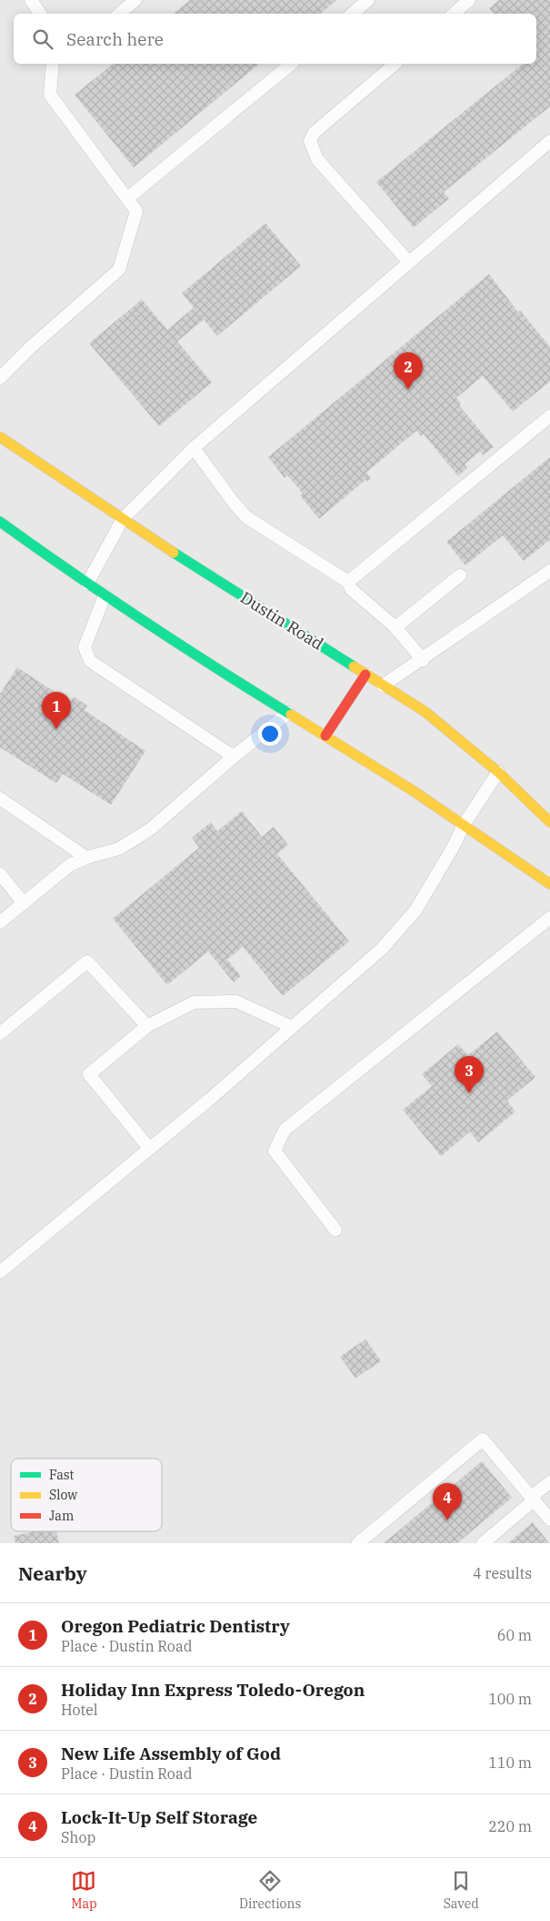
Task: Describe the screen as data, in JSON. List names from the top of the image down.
{
  "streets": {
    "street": ["Dustin Road"]
  },
  "legend": ["Fast", "Slow", "Jam"],
  "page": {
    "search": "Search here",
    "pins": [
      "2",
      "1",
      "3",
      "4"
    ],
    "heading": ["Nearby", "4 results"],
    "list": [
      {
        "mark": "1",
        "name": "Oregon Pediatric Dentistry",
        "note": "Place · Dustin Road",
        "value": "60 m"
      },
      {
        "mark": "2",
        "name": "Holiday Inn Express Toledo-Oregon",
        "note": "Hotel",
        "value": "100 m"
      },
      {
        "mark": "3",
        "name": "New Life Assembly of God",
        "note": "Place · Dustin Road",
        "value": "110 m"
      },
      {
        "mark": "4",
        "name": "Lock-It-Up Self Storage",
        "note": "Shop",
        "value": "220 m"
      }
    ],
    "nav": ["Map", "Directions", "Saved"]
  }
}
